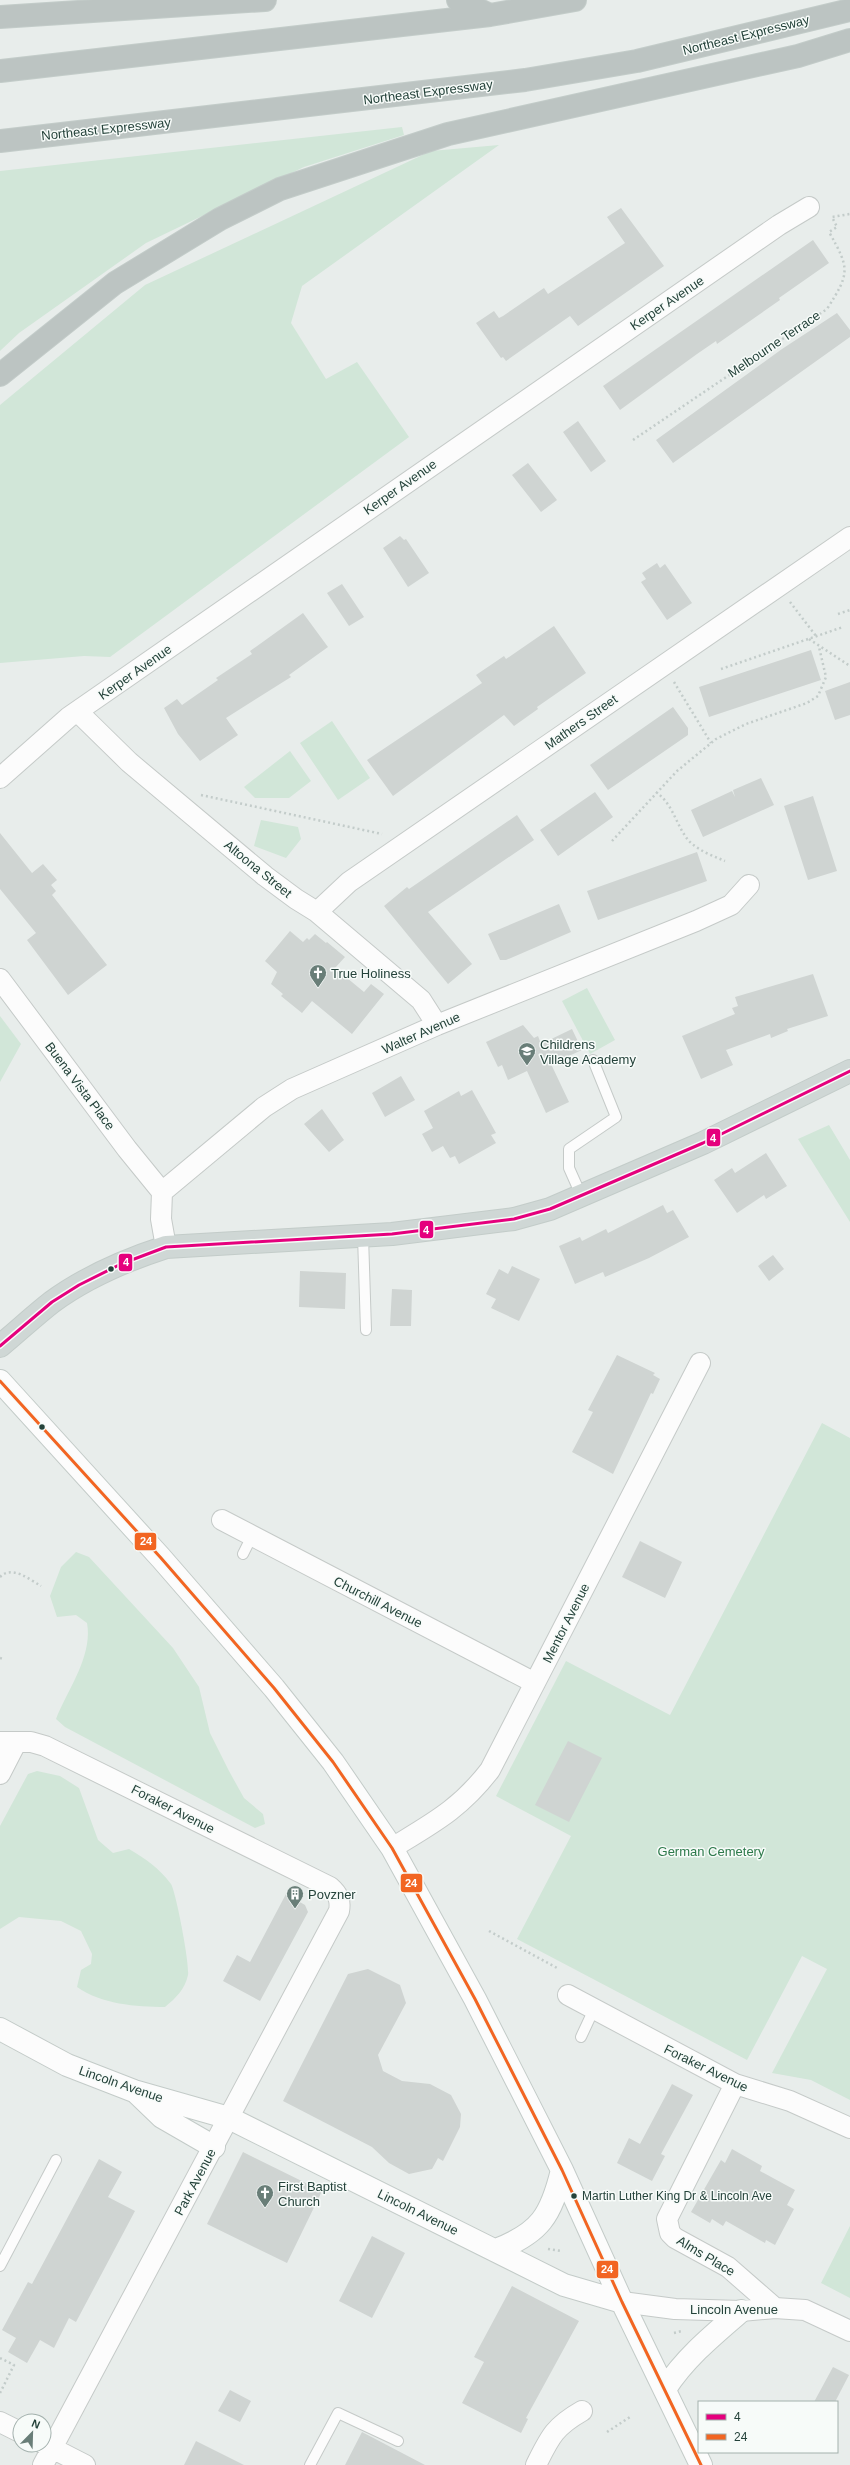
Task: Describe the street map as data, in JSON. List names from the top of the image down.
{
  "streets": {
    "highway": ["Northeast Expressway"],
    "main road": ["Lincoln Avenue"],
    "street": [
      "Kerper Avenue",
      "Mathers Street",
      "Altoona Street",
      "Walter Avenue",
      "Buena Vista Place",
      "Churchill Avenue",
      "Mentor Avenue",
      "Foraker Avenue",
      "Park Avenue",
      "Alms Place"
    ],
    "path": ["Melbourne Terrace"]
  },
  "crossings": [
    ["Kerper Avenue", "Altoona Street"],
    ["Mathers Street", "Altoona Street"],
    ["Altoona Street", "Walter Avenue"],
    ["Walter Avenue", "Buena Vista Place"],
    ["Churchill Avenue", "Mentor Avenue"],
    ["Foraker Avenue", "Park Avenue"],
    ["Foraker Avenue", "Alms Place"],
    ["Lincoln Avenue", "Park Avenue"],
    ["Lincoln Avenue", "Alms Place"]
  ],
  "parks": ["German Cemetery"],
  "places": {
    "church": ["True Holiness", "First Baptist Church"],
    "school or university": ["Childrens Village Academy"],
    "building": ["Povzner"],
    "other": ["Martin Luther King Dr & Lincoln Ave"]
  },
  "lines": ["transit line 4", "transit line 24"],
  "legend": ["4", "24"],
  "north": "top right"
}
